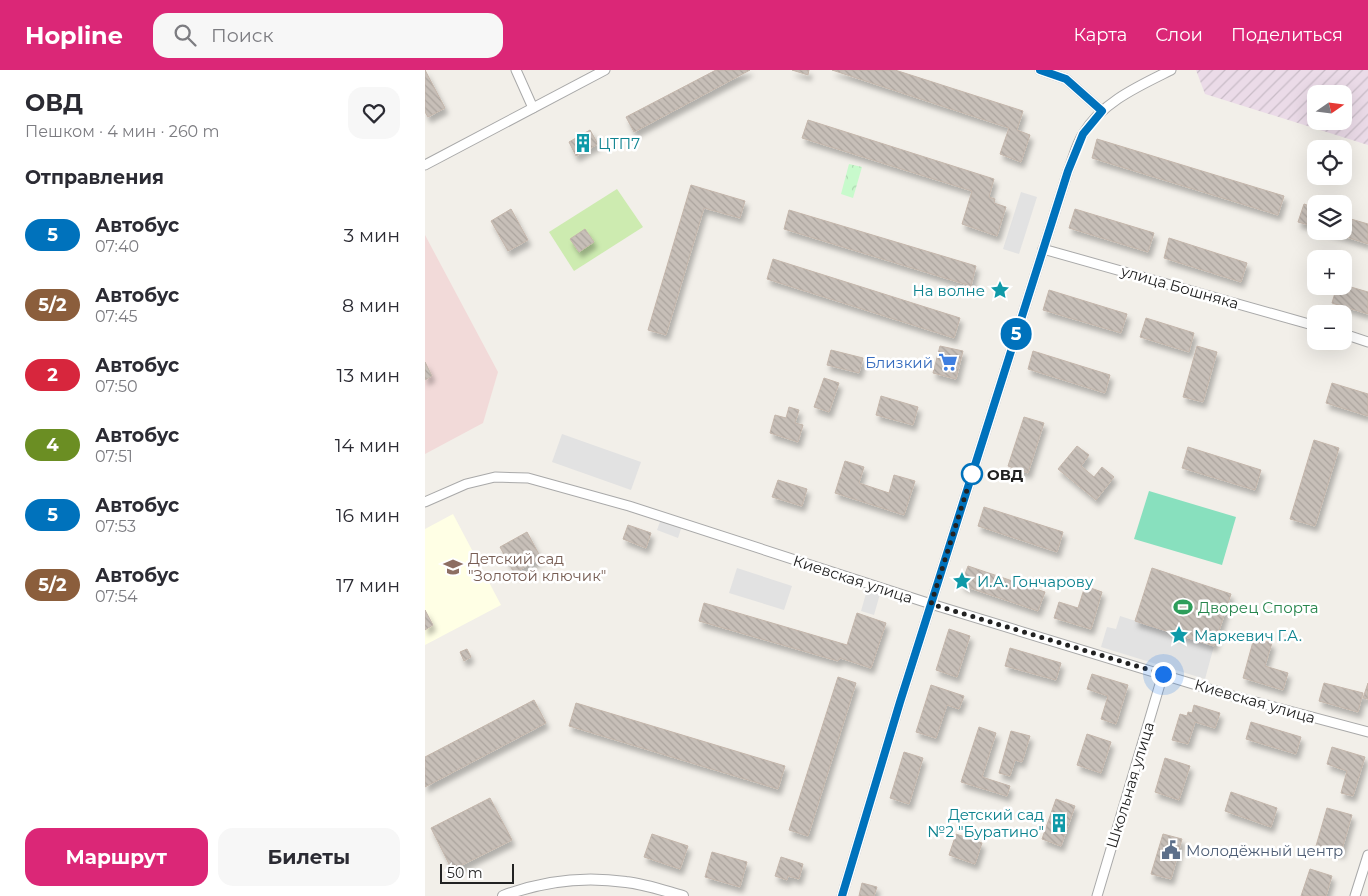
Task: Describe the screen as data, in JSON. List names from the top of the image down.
{
  "streets": {
    "street": ["улица Бошняка", "Киевская улица", "Школьная улица"]
  },
  "crossings": [
    ["Киевская улица", "Школьная улица"]
  ],
  "places": {
    "building": ["ЦТП7", "Детский сад №2 \"Буратино\""],
    "place": ["На волне", "И.А. Гончарову", "Маркевич Г.А."],
    "supermarket": ["Близкий"],
    "other": ["ОВД"],
    "school or university": ["Детский сад \"Золотой ключик\""],
    "sports": ["Дворец Спорта"],
    "public building": ["Молодёжный центр"]
  },
  "lines": ["bus line 5"],
  "scale_bar": "50 m",
  "north": "right",
  "page": {
    "header": "Hopline",
    "search": "Поиск",
    "nav": ["Карта", "Слои", "Поделиться"],
    "heading": [
      ["ОВД", "Пешком · 4 мин · 260 m"],
      "Отправления"
    ],
    "on_map": "5",
    "map_buttons": ["+", "−"],
    "list": [
      {
        "mark": "5",
        "name": "Автобус",
        "note": "07:40",
        "value": "3 мин"
      },
      {
        "mark": "5/2",
        "name": "Автобус",
        "note": "07:45",
        "value": "8 мин"
      },
      {
        "mark": "2",
        "name": "Автобус",
        "note": "07:50",
        "value": "13 мин"
      },
      {
        "mark": "4",
        "name": "Автобус",
        "note": "07:51",
        "value": "14 мин"
      },
      {
        "mark": "5",
        "name": "Автобус",
        "note": "07:53",
        "value": "16 мин"
      },
      {
        "mark": "5/2",
        "name": "Автобус",
        "note": "07:54",
        "value": "17 мин"
      }
    ],
    "buttons": ["Маршрут", "Билеты"],
    "scale": "50 m"
  }
}
